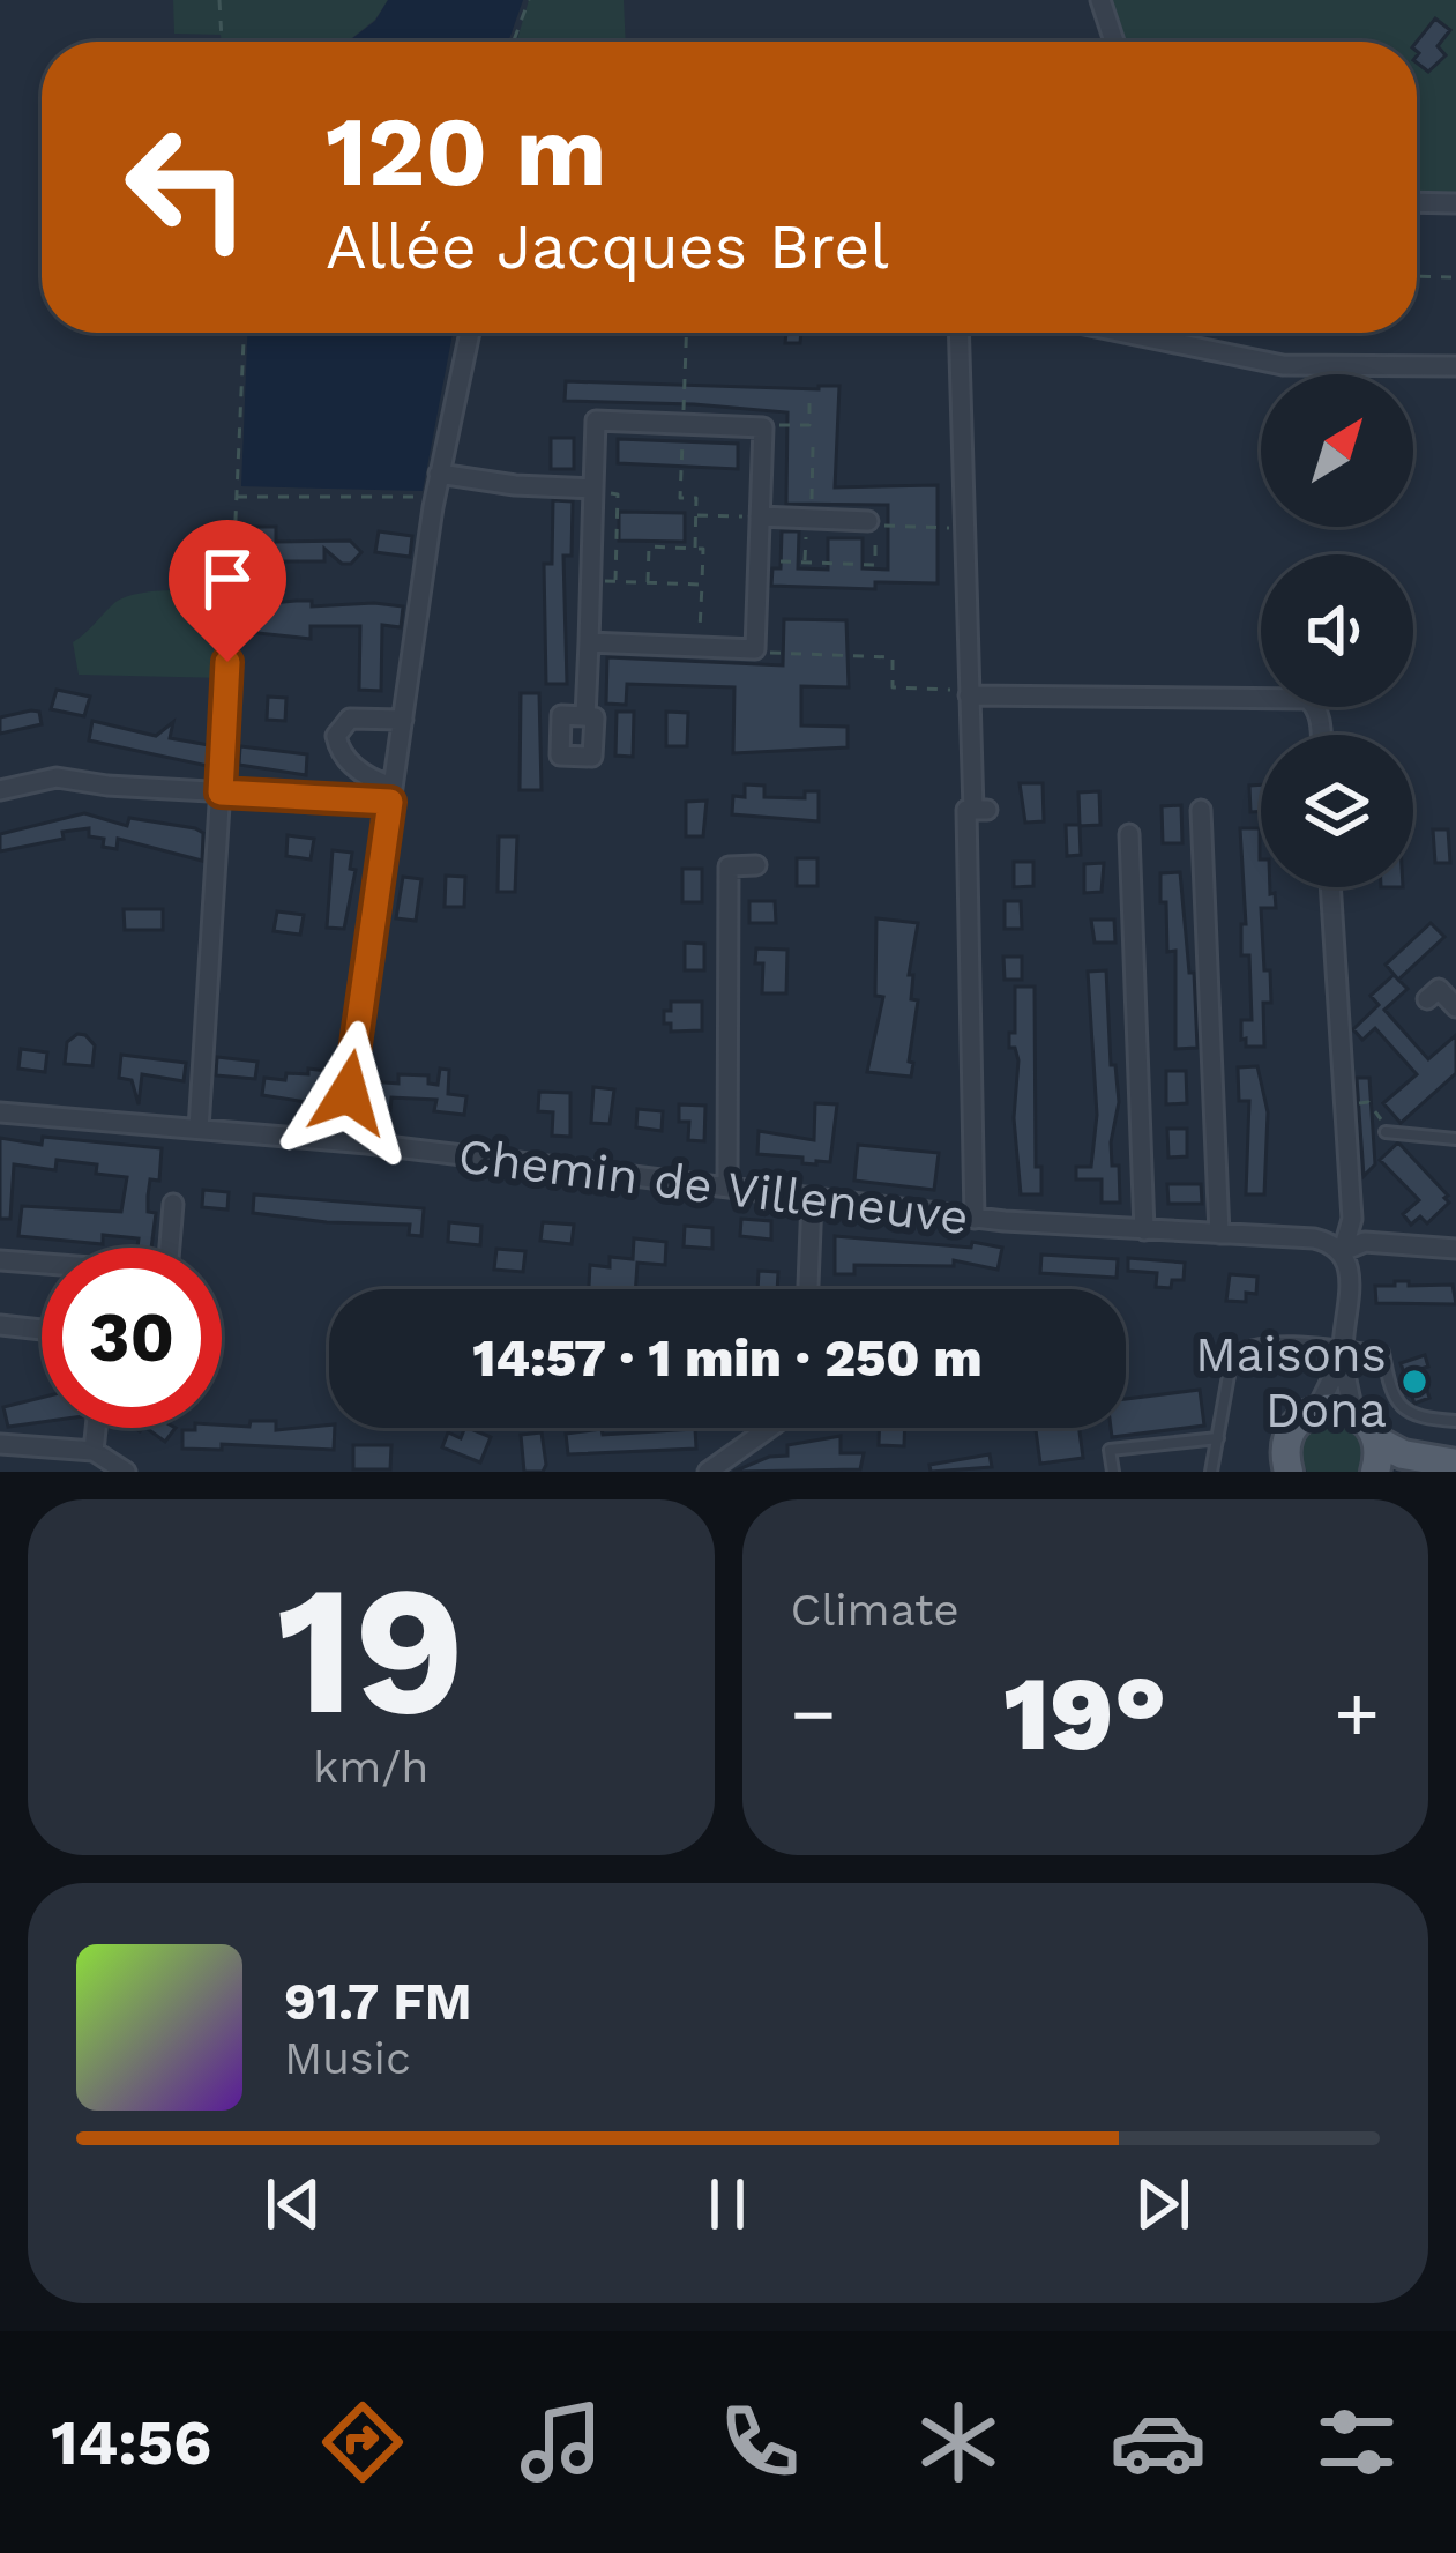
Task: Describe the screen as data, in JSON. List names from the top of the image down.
{
  "streets": {
    "street": ["Chemin de Villeneuve"]
  },
  "places": ["Maisons Dona"],
  "north": "top right",
  "page": {
    "turn": ["120 m", "Allée Jacques Brel"],
    "limit": "30",
    "trip": "14:57 · 1 min · 250 m",
    "tile": [
      ["19", "km/h"],
      "Climate"
    ],
    "heat": ["−", "19°", "+"],
    "song": ["91.7 FM", "Music"],
    "tabs": "14:56"
  }
}
